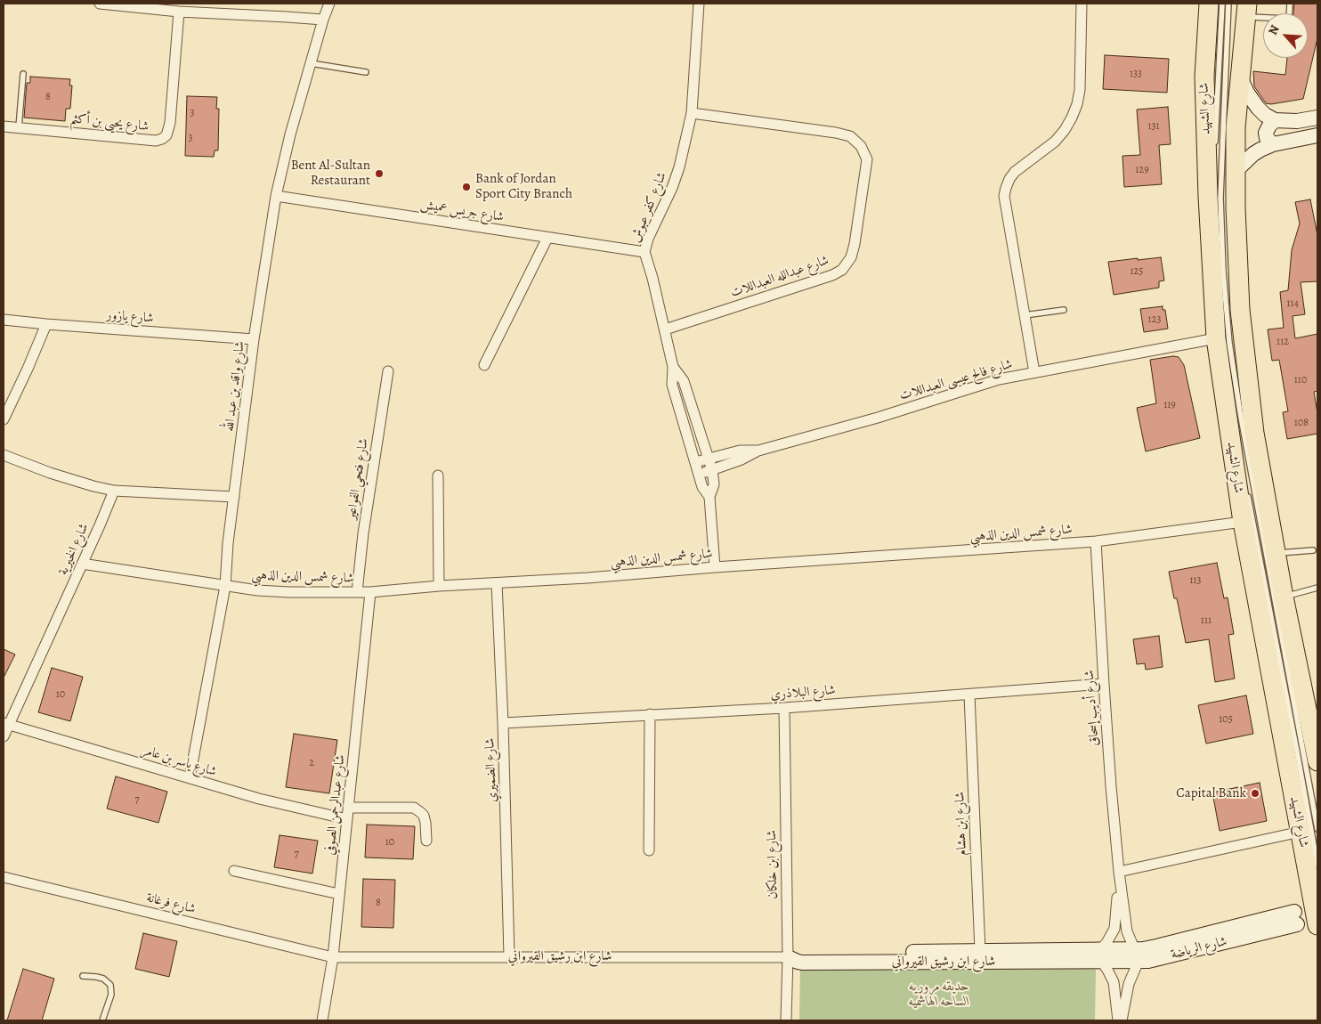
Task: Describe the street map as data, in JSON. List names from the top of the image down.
{
  "streets": {
    "highway": ["شارع الشهيد"],
    "main road": ["شارع الرياضة", "شارع ابن رشيق القيرواني"],
    "street": [
      "شارع يحيى بن أكثم",
      "شارع كفر عبوش",
      "شارع جريس عميش",
      "شارع عبدالله العبداللات",
      "شارع يازور",
      "شارع فالح عيسى العبداللات",
      "شارع واقد بن عبد الله",
      "شارع فتحي الفواعير",
      "شارع شمس الدين الذهبي",
      "شارع الخيرية",
      "شارع البلاذري",
      "شارع أديب إسحاق",
      "شارع ياسر بن عامر",
      "شارع الضميري",
      "شارع عبدالرحمن الصوفي",
      "شارع ابن هشام",
      "شارع ابن خلكان",
      "شارع فرغانة"
    ]
  },
  "crossings": [
    ["شارع الشهيد", "شارع فالح عيسى العبداللات"],
    ["شارع الشهيد", "شارع شمس الدين الذهبي"],
    ["شارع كفر عبوش", "شارع جريس عميش"],
    ["شارع كفر عبوش", "شارع عبدالله العبداللات"],
    ["شارع كفر عبوش", "شارع فالح عيسى العبداللات"],
    ["شارع كفر عبوش", "شارع شمس الدين الذهبي"],
    ["شارع جريس عميش", "شارع واقد بن عبد الله"],
    ["شارع يازور", "شارع واقد بن عبد الله"],
    ["شارع واقد بن عبد الله", "شارع شمس الدين الذهبي"],
    ["شارع واقد بن عبد الله", "شارع ياسر بن عامر"],
    ["شارع فتحي الفواعير", "شارع شمس الدين الذهبي"],
    ["شارع شمس الدين الذهبي", "شارع الخيرية"],
    ["شارع شمس الدين الذهبي", "شارع أديب إسحاق"],
    ["شارع شمس الدين الذهبي", "شارع الضميري"],
    ["شارع شمس الدين الذهبي", "شارع عبدالرحمن الصوفي"],
    ["شارع الخيرية", "شارع ياسر بن عامر"],
    ["شارع البلاذري", "شارع أديب إسحاق"],
    ["شارع البلاذري", "شارع الضميري"],
    ["شارع البلاذري", "شارع ابن هشام"],
    ["شارع البلاذري", "شارع ابن خلكان"],
    ["شارع أديب إسحاق", "شارع الرياضة"],
    ["شارع أديب إسحاق", "شارع ابن رشيق القيرواني"],
    ["شارع ياسر بن عامر", "شارع عبدالرحمن الصوفي"],
    ["شارع الضميري", "شارع ابن رشيق القيرواني"],
    ["شارع عبدالرحمن الصوفي", "شارع فرغانة"],
    ["شارع عبدالرحمن الصوفي", "شارع ابن رشيق القيرواني"],
    ["شارع ابن هشام", "شارع ابن رشيق القيرواني"],
    ["شارع ابن خلكان", "شارع ابن رشيق القيرواني"],
    ["شارع فرغانة", "شارع ابن رشيق القيرواني"],
    ["شارع الرياضة", "شارع ابن رشيق القيرواني"]
  ],
  "parks": ["حديقه مروريه الساحه الهاشميه"],
  "places": ["Bent Al-Sultan Restaurant", "Bank of Jordan Sport City Branch", "Capital Bank"],
  "house_numbers": [
    "133",
    "8",
    "3",
    "131",
    "3",
    "129",
    "125",
    "114",
    "123",
    "112",
    "110",
    "119",
    "108",
    "113",
    "111",
    "10",
    "105",
    "2",
    "7",
    "10",
    "7",
    "8"
  ],
  "north": "top left"
}
